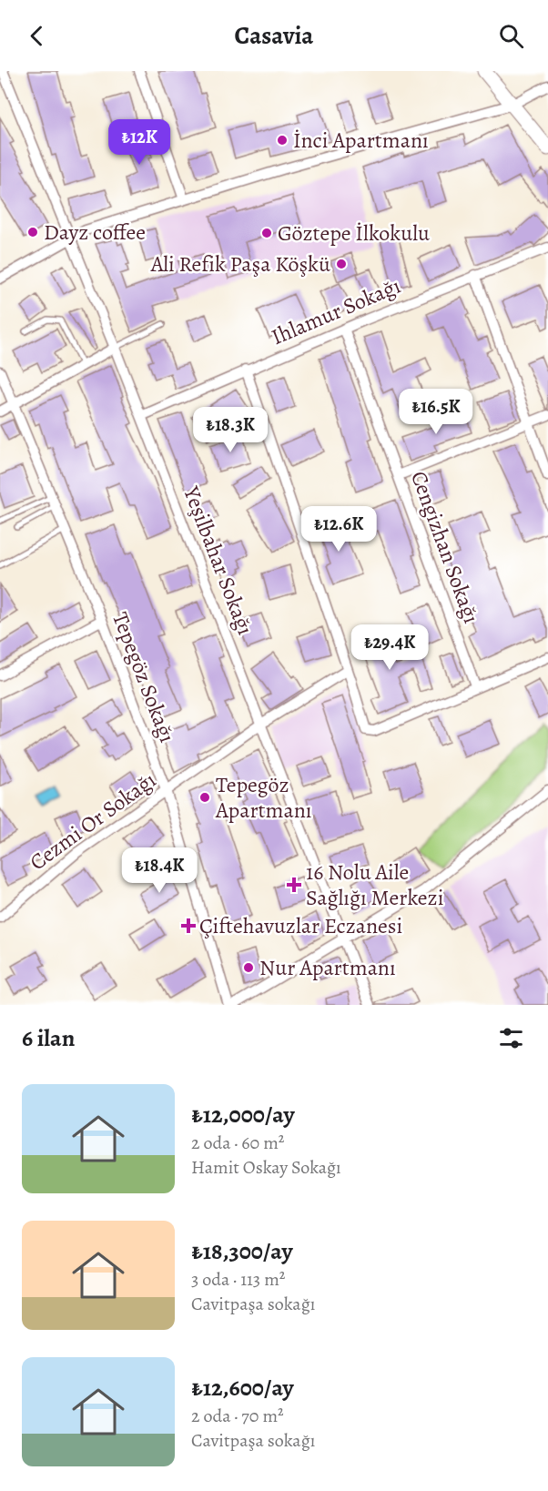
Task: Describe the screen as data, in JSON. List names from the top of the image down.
{
  "streets": {
    "street": [
      "Ihlamur Sokağı",
      "Cengizhan Sokağı",
      "Yeşilbahar Sokağı",
      "Tepegöz Sokağı",
      "Cezmi Or Sokağı"
    ]
  },
  "crossings": [
    ["Ihlamur Sokağı", "Cengizhan Sokağı"],
    ["Ihlamur Sokağı", "Yeşilbahar Sokağı"],
    ["Yeşilbahar Sokağı", "Cezmi Or Sokağı"],
    ["Tepegöz Sokağı", "Cezmi Or Sokağı"]
  ],
  "places": {
    "other": [
      "İnci Apartmanı",
      "Dayz coffee",
      "Göztepe İlkokulu",
      "Ali Refik Paşa Köşkü",
      "Tepegöz Apartmanı",
      "Nur Apartmanı"
    ],
    "health": ["16 Nolu Aile Sağlığı Merkezi", "Çiftehavuzlar Eczanesi"]
  },
  "page": {
    "header": "Casavia",
    "price": [
      "₺12K",
      "₺16.5K",
      "₺18.3K",
      "₺12.6K",
      "₺29.4K",
      "₺18.4K"
    ],
    "heading": "6 ilan",
    "list": [
      {
        "name": "₺12,000/ay",
        "note": "2 oda · 60 m² · Hamit Oskay Sokağı"
      },
      {
        "name": "₺18,300/ay",
        "note": "3 oda · 113 m² · Cavitpaşa sokağı"
      },
      {
        "name": "₺12,600/ay",
        "note": "2 oda · 70 m² · Cavitpaşa sokağı"
      }
    ]
  }
}
